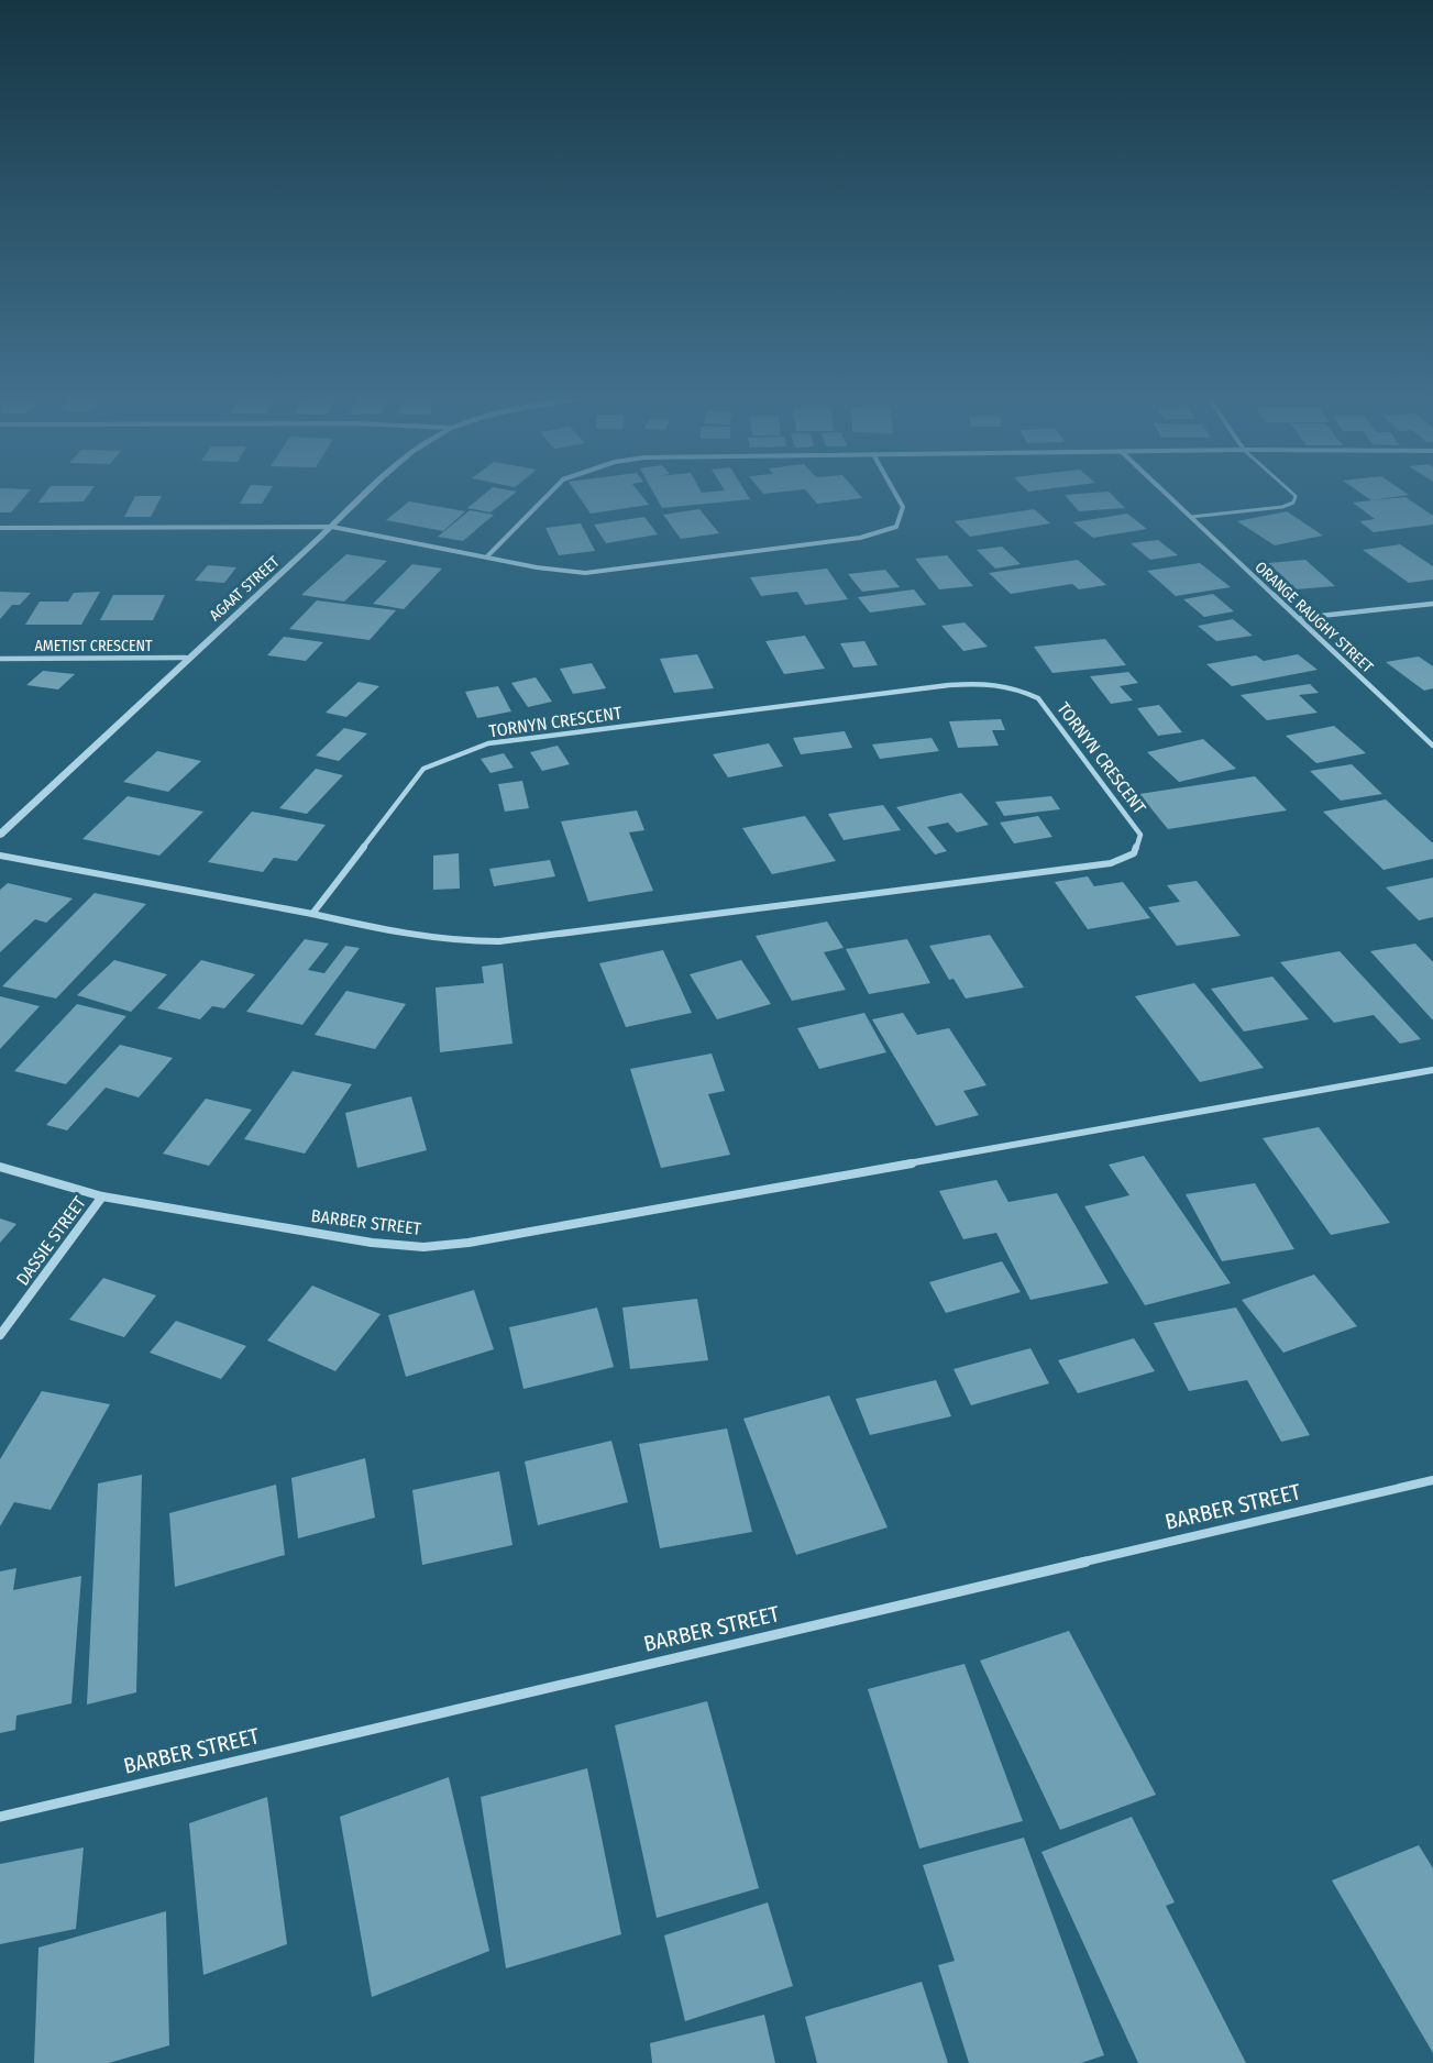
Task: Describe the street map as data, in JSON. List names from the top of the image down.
{
  "streets": {
    "street": [
      "AGAAT STREET",
      "ORANGE RAUGHY STREET",
      "AMETIST CRESCENT",
      "TORNYN CRESCENT",
      "BARBER STREET",
      "DASSIE STREET"
    ]
  },
  "crossings": [
    ["AGAAT STREET", "AMETIST CRESCENT"],
    ["BARBER STREET", "DASSIE STREET"]
  ]
}
